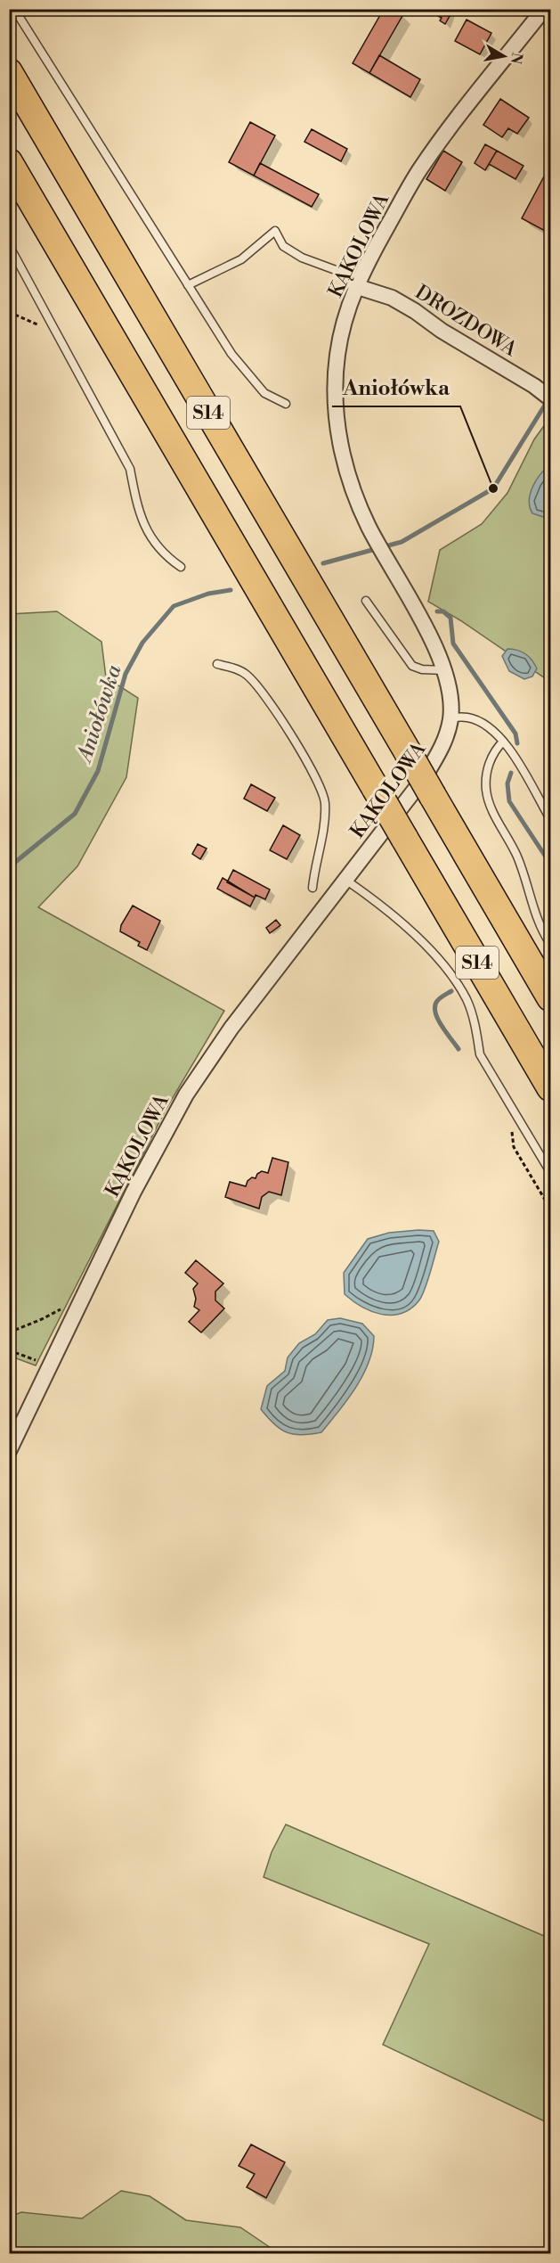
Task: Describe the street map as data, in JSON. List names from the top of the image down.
{
  "streets": {
    "highway": ["S14"],
    "street": ["KĄKOLOWA", "DROZDOWA"]
  },
  "crossings": [
    ["KĄKOLOWA", "DROZDOWA"]
  ],
  "water": ["Aniołówka"],
  "places": ["Aniołówka"],
  "north": "right"
}
